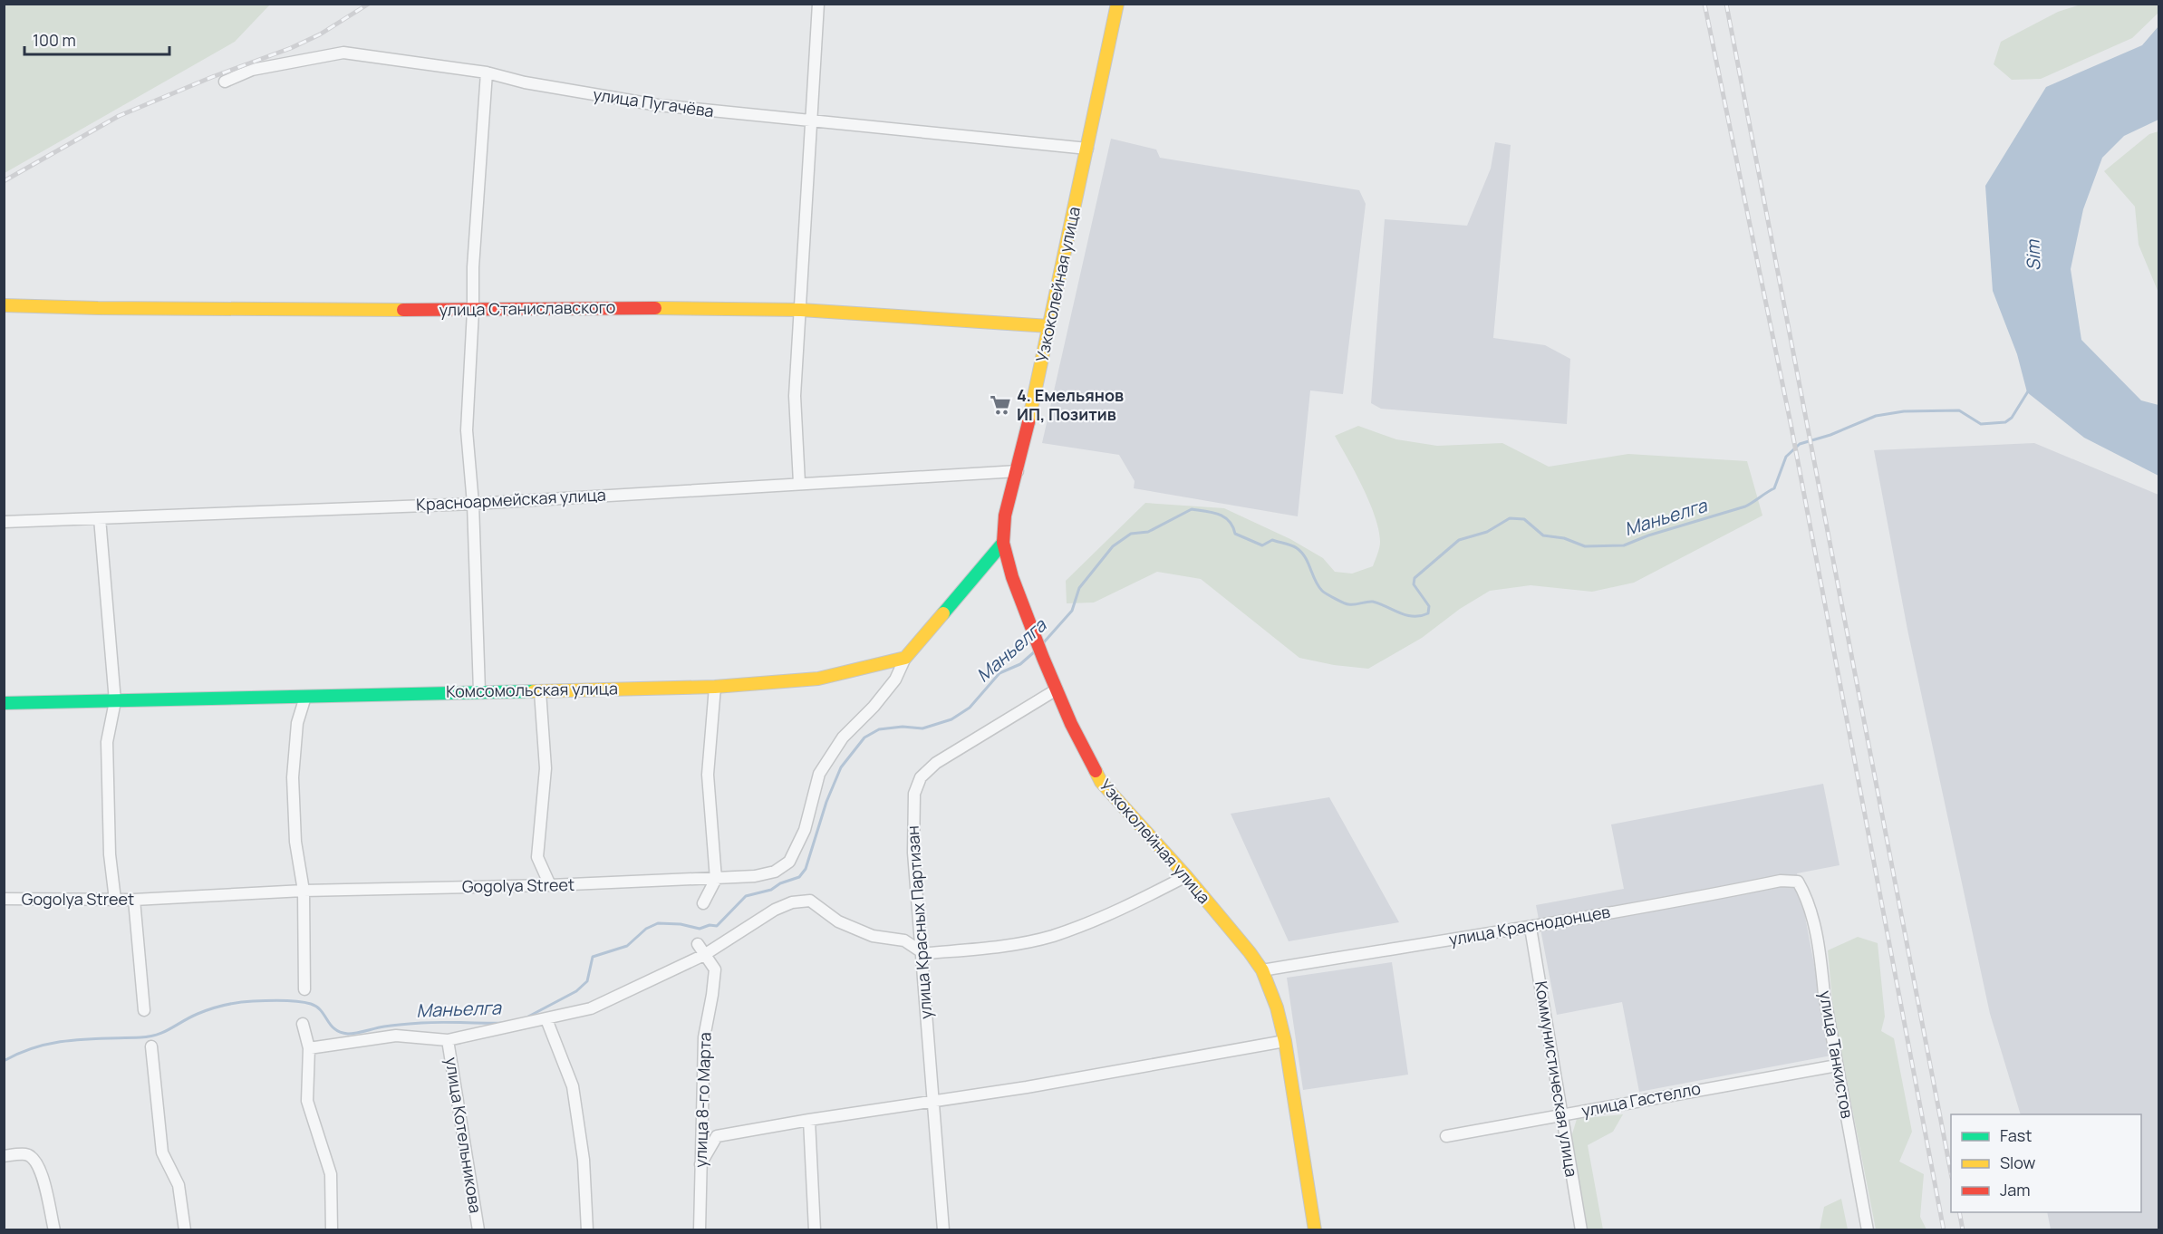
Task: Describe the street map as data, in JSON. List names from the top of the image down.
{
  "streets": {
    "street": [
      "улица Пугачёва",
      "Узкоколейная улица",
      "улица Станиславского",
      "Красноармейская улица",
      "Комсомольская улица",
      "Gogolya Street",
      "улица Красных Партизан",
      "улица Краснодонцев",
      "улица Танкистов",
      "Коммунистическая улица",
      "улица 8-го Марта",
      "улица Гастелло",
      "улица Котельникова"
    ]
  },
  "crossings": [
    ["улица Пугачёва", "Узкоколейная улица"],
    ["Узкоколейная улица", "улица Станиславского"],
    ["Узкоколейная улица", "Красноармейская улица"],
    ["Узкоколейная улица", "улица Красных Партизан"],
    ["Узкоколейная улица", "улица Краснодонцев"],
    ["Комсомольская улица", "Gogolya Street"],
    ["улица Краснодонцев", "улица Танкистов"],
    ["улица Краснодонцев", "Коммунистическая улица"],
    ["улица Танкистов", "улица Гастелло"],
    ["Коммунистическая улица", "улица Гастелло"]
  ],
  "water": ["Sim", "Маньелга"],
  "places": {
    "supermarket": ["4. Емельянов ИП, Позитив"]
  },
  "legend": ["Fast", "Slow", "Jam"],
  "scale_bar": "100 m"
}
